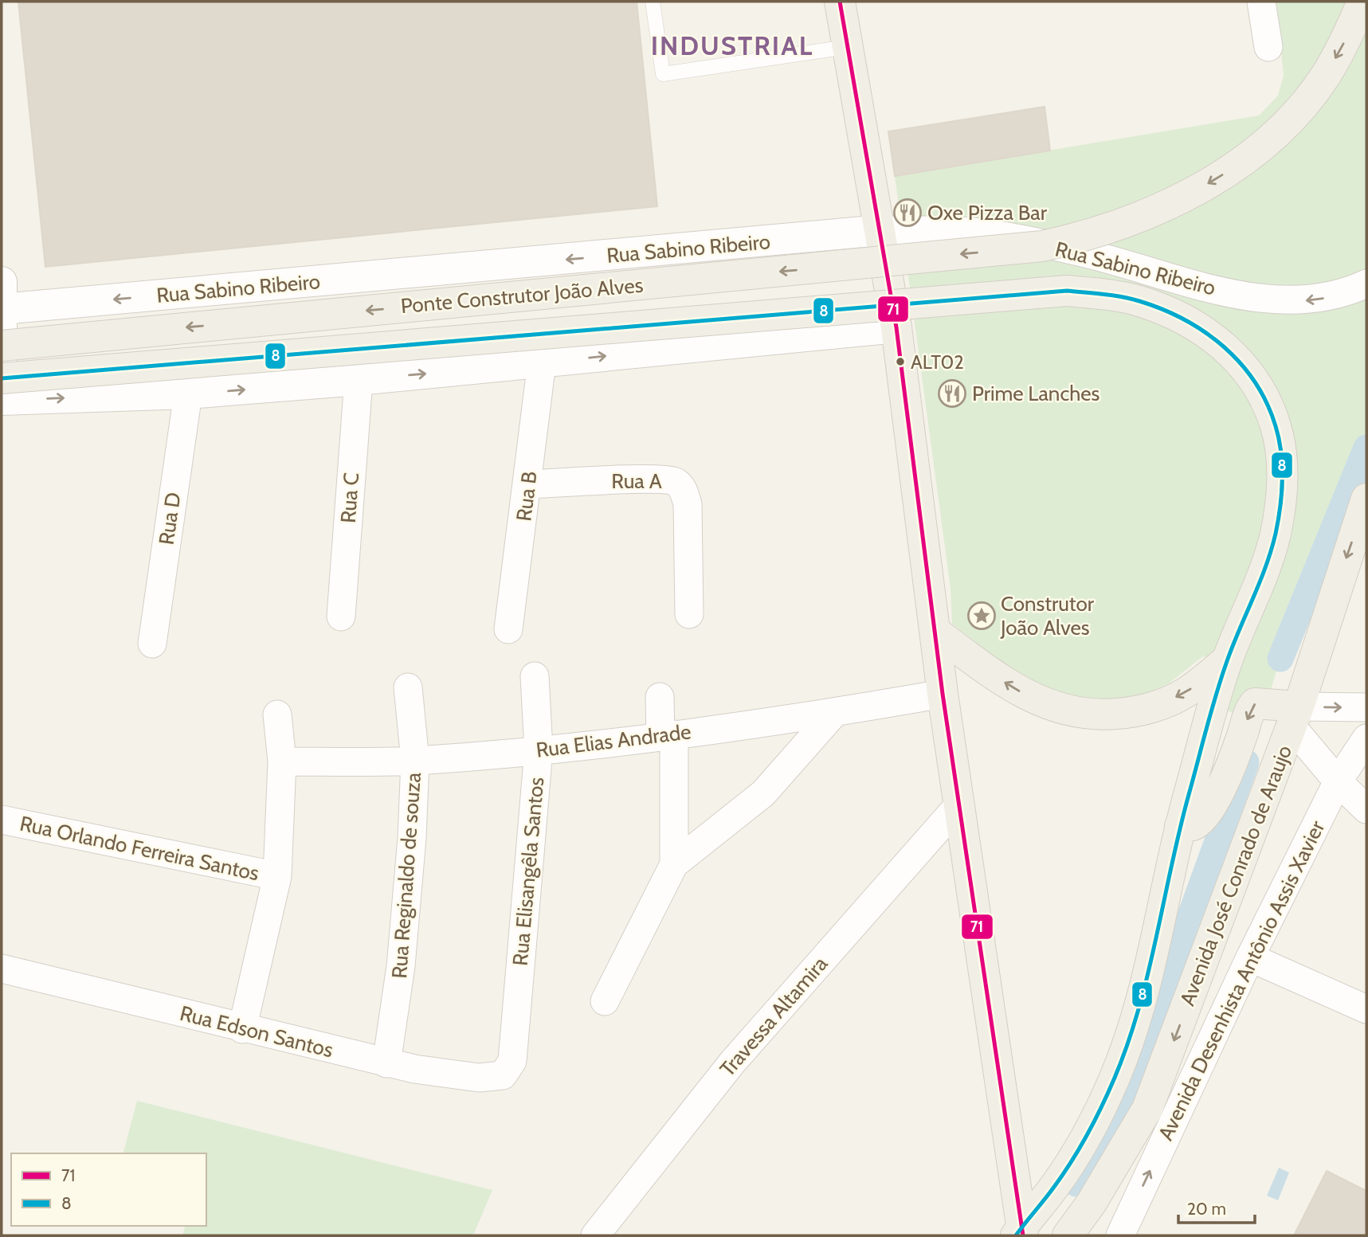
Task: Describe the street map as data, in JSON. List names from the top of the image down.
{
  "streets": {
    "main road": ["Ponte Construtor João Alves", "Avenida José Conrado de Araujo"],
    "street": [
      "Rua Sabino Ribeiro",
      "Rua A",
      "Rua B",
      "Rua C",
      "Rua D",
      "Rua Elias Andrade",
      "Rua Orlando Ferreira Santos",
      "Rua Elisangêla Santos",
      "Rua Reginaldo de souza",
      "Avenida Desenhista Antônio Assis Xavier",
      "Travessa Altamira",
      "Rua Edson Santos"
    ]
  },
  "crossings": [
    ["Rua A", "Rua B"],
    ["Rua Elias Andrade", "Rua Elisangêla Santos"],
    ["Rua Elias Andrade", "Rua Reginaldo de souza"],
    ["Rua Elisangêla Santos", "Rua Edson Santos"],
    ["Rua Reginaldo de souza", "Rua Edson Santos"]
  ],
  "one_way": ["Ponte Construtor João Alves", "Avenida Desenhista Antônio Assis Xavier"],
  "districts": ["INDUSTRIAL"],
  "places": {
    "restaurant": ["Oxe Pizza Bar", "Prime Lanches"],
    "other": ["ALT02"],
    "place": ["Construtor João Alves"]
  },
  "lines": ["transit line 71", "transit line 8"],
  "legend": ["71", "8"],
  "scale_bar": "20 m"
}
